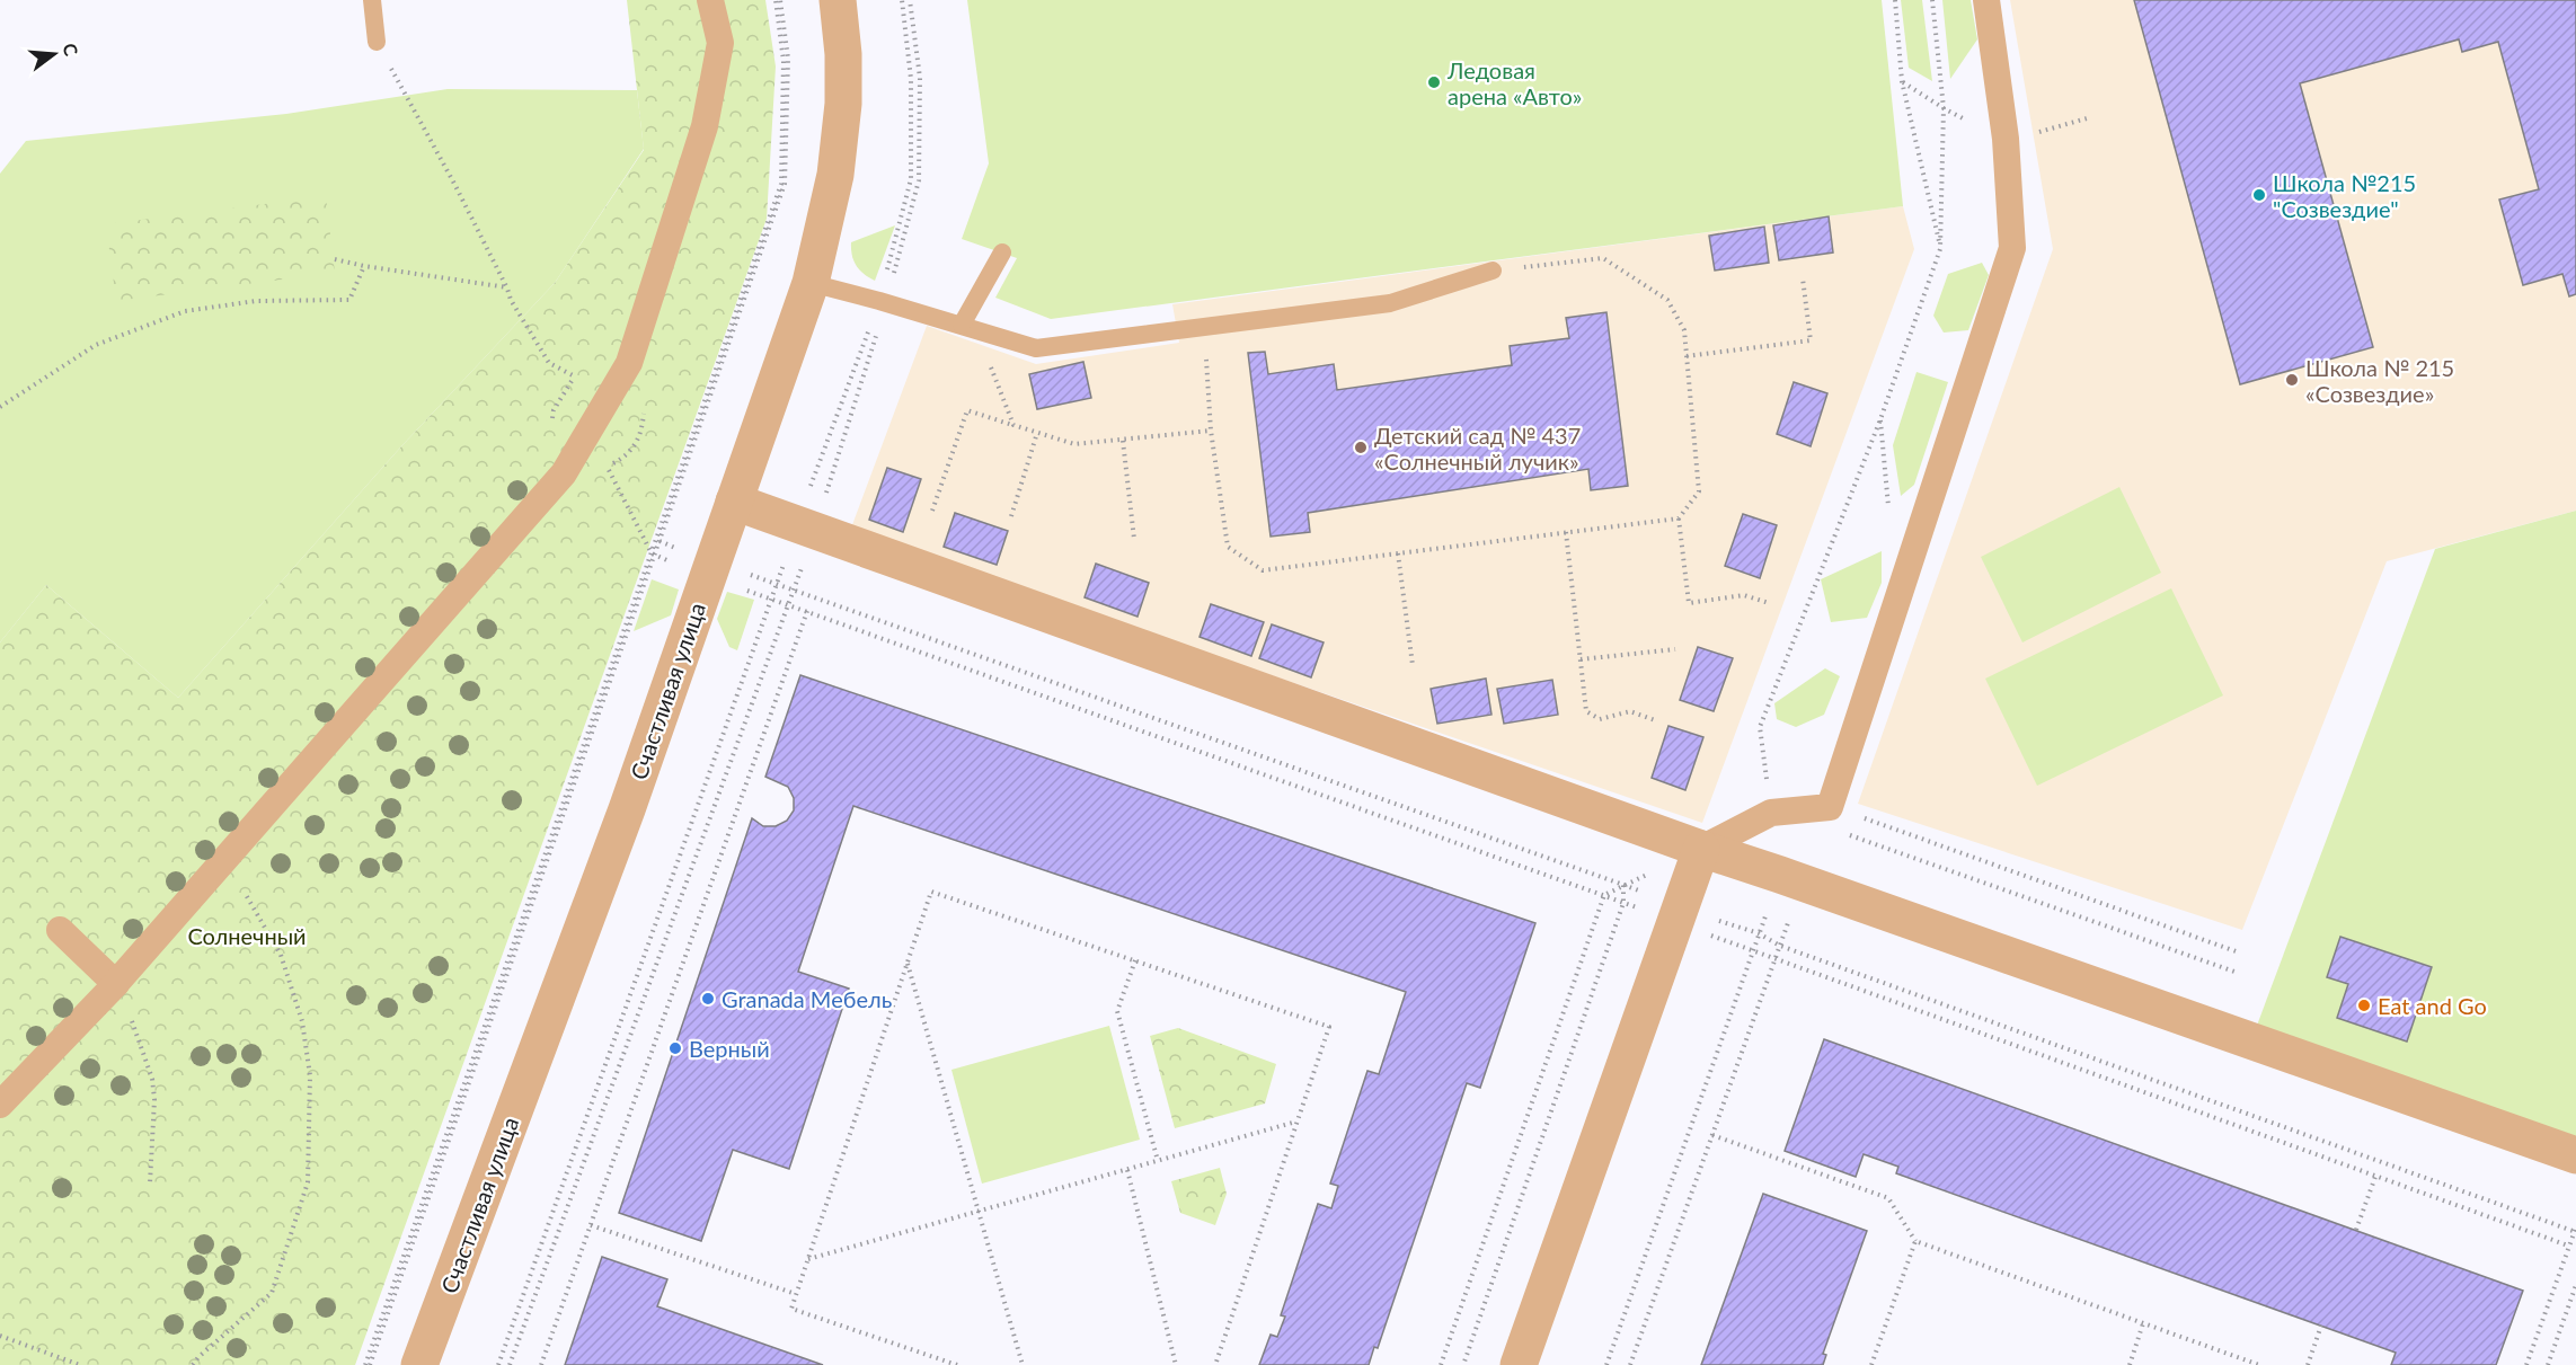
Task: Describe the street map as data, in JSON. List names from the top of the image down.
{
  "streets": {
    "street": ["Счастливая улица"]
  },
  "parks": ["Солнечный"],
  "places": [
    "Ледовая арена «Авто»",
    "Школа №215 \"Созвездие\"",
    "Школа № 215 «Созвездие»",
    "Детский сад № 437 «Солнечный лучик»",
    "Granada Мебель",
    "Eat and Go",
    "Верный"
  ],
  "north": "right"
}
